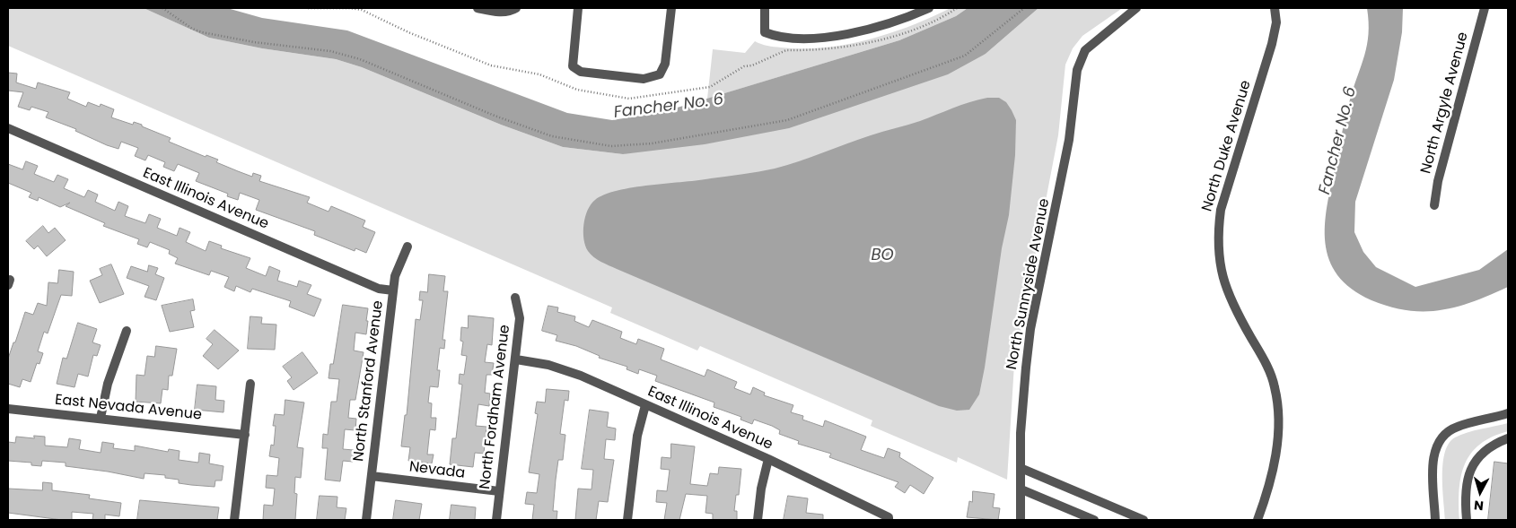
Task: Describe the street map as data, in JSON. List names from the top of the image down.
{
  "streets": {
    "street": [
      "North Argyle Avenue",
      "North Duke Avenue",
      "East Illinois Avenue",
      "North Sunnyside Avenue",
      "North Stanford Avenue",
      "North Fordham Avenue",
      "East Nevada Avenue",
      "Nevada"
    ]
  },
  "crossings": [
    ["East Illinois Avenue", "North Stanford Avenue"],
    ["East Illinois Avenue", "North Fordham Avenue"],
    ["North Stanford Avenue", "Nevada"],
    ["North Fordham Avenue", "Nevada"]
  ],
  "water": ["Fancher No. 6", "BO"],
  "north": "bottom"
}
